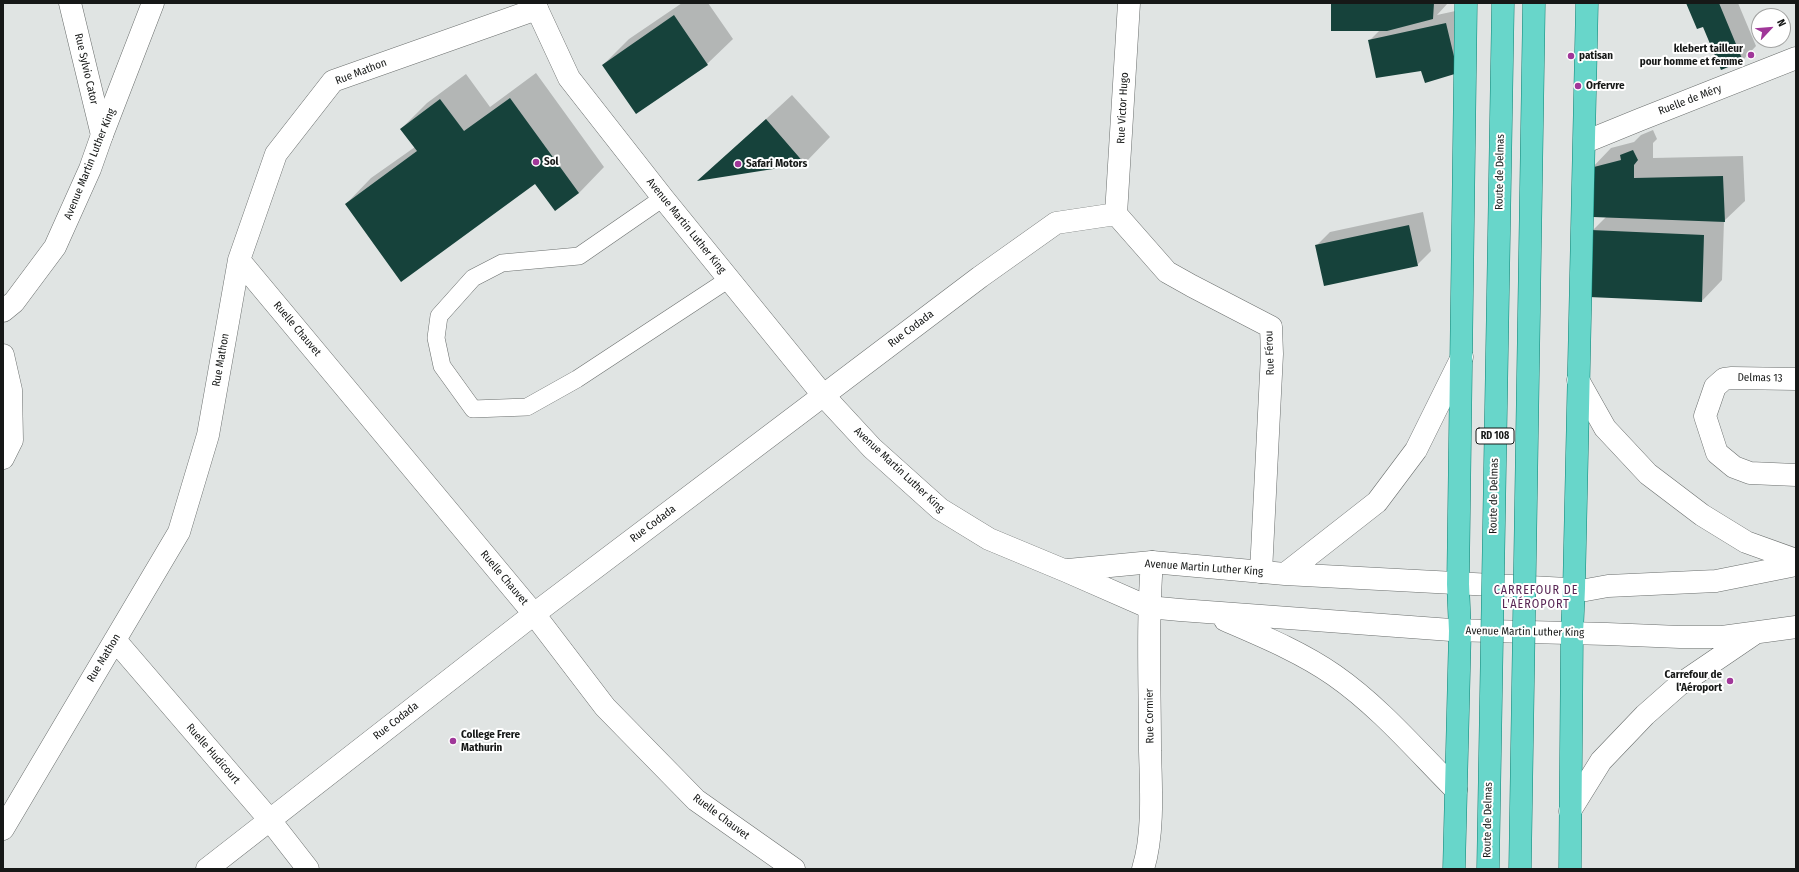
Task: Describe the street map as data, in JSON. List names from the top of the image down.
{
  "streets": {
    "main road": ["Route de Delmas", "RD 108"],
    "street": [
      "Rue Sylvio Cator",
      "Rue Mathon",
      "Ruelle de Méry",
      "Rue Victor Hugo",
      "Avenue Martin Luther King",
      "Ruelle Chauvet",
      "Rue Codada",
      "Rue Férou",
      "Delmas 13",
      "Rue Cormier",
      "Ruelle Hudicourt"
    ]
  },
  "crossings": [
    ["Rue Sylvio Cator", "Avenue Martin Luther King"],
    ["Rue Mathon", "Avenue Martin Luther King"],
    ["Rue Mathon", "Ruelle Chauvet"],
    ["Rue Mathon", "Ruelle Hudicourt"],
    ["Rue Victor Hugo", "Rue Codada"],
    ["Rue Victor Hugo", "Rue Férou"],
    ["Avenue Martin Luther King", "Rue Codada"],
    ["Avenue Martin Luther King", "Rue Férou"],
    ["Avenue Martin Luther King", "Rue Cormier"],
    ["Ruelle Chauvet", "Rue Codada"],
    ["Rue Codada", "Rue Férou"],
    ["Rue Codada", "Ruelle Hudicourt"]
  ],
  "districts": ["CARREFOUR DE L'AÉROPORT"],
  "places": [
    "klebert tailleur pour homme et femme",
    "patisan",
    "Orfervre",
    "Sol",
    "Safari Motors",
    "Carrefour de l'Aéroport",
    "College Frere Mathurin"
  ],
  "north": "top right"
}
